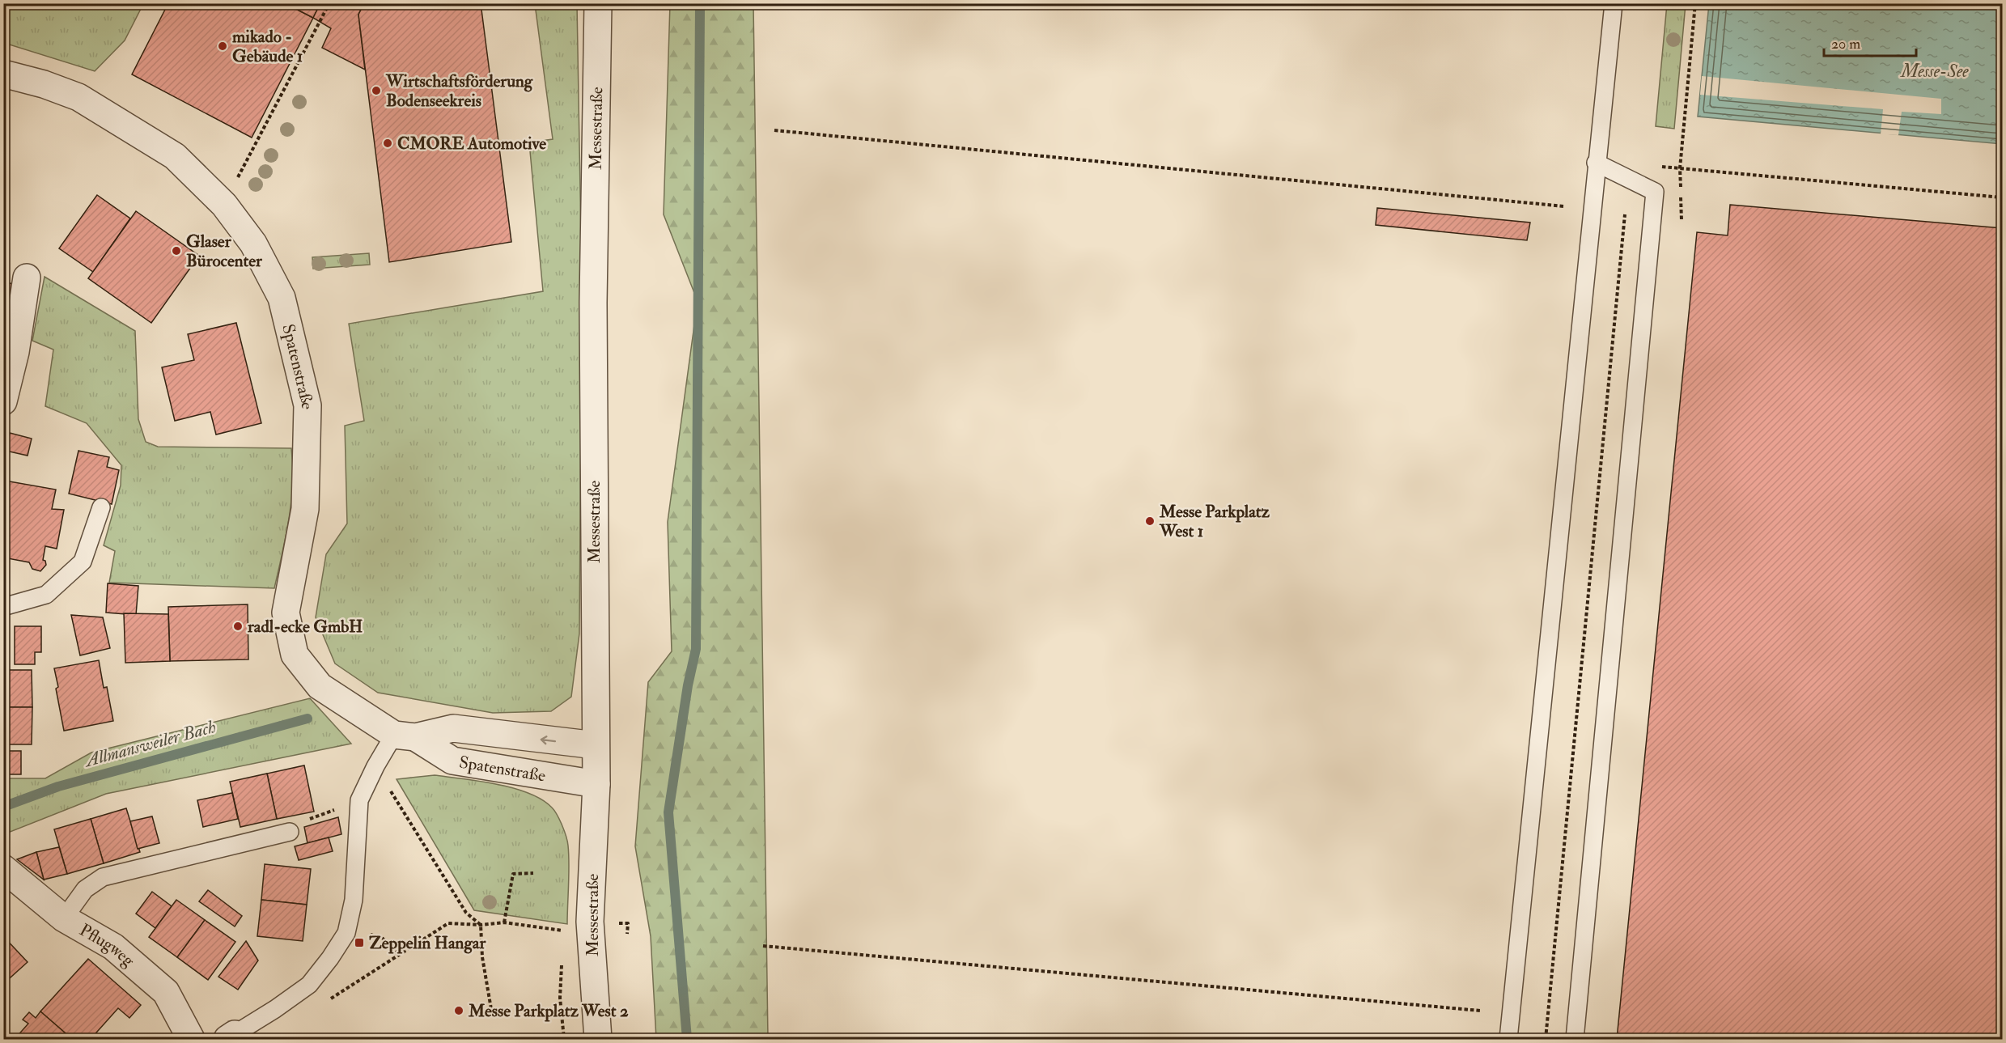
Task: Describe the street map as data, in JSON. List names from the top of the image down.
{
  "streets": {
    "street": ["Messestraße", "Spatenstraße", "Pflugweg"]
  },
  "crossings": [
    ["Messestraße", "Spatenstraße"]
  ],
  "water": ["Messe-See", "Allmansweiler Bach"],
  "places": {
    "other": [
      "mikado - Gebäude 1",
      "Wirtschaftsförderung Bodenseekreis",
      "CMORE Automotive",
      "Glaser Bürocenter",
      "Messe Parkplatz West 1",
      "radl-ecke GmbH",
      "Messe Parkplatz West 2"
    ],
    "transit": ["Zeppelin Hangar"]
  },
  "scale_bar": "20 m"
}
